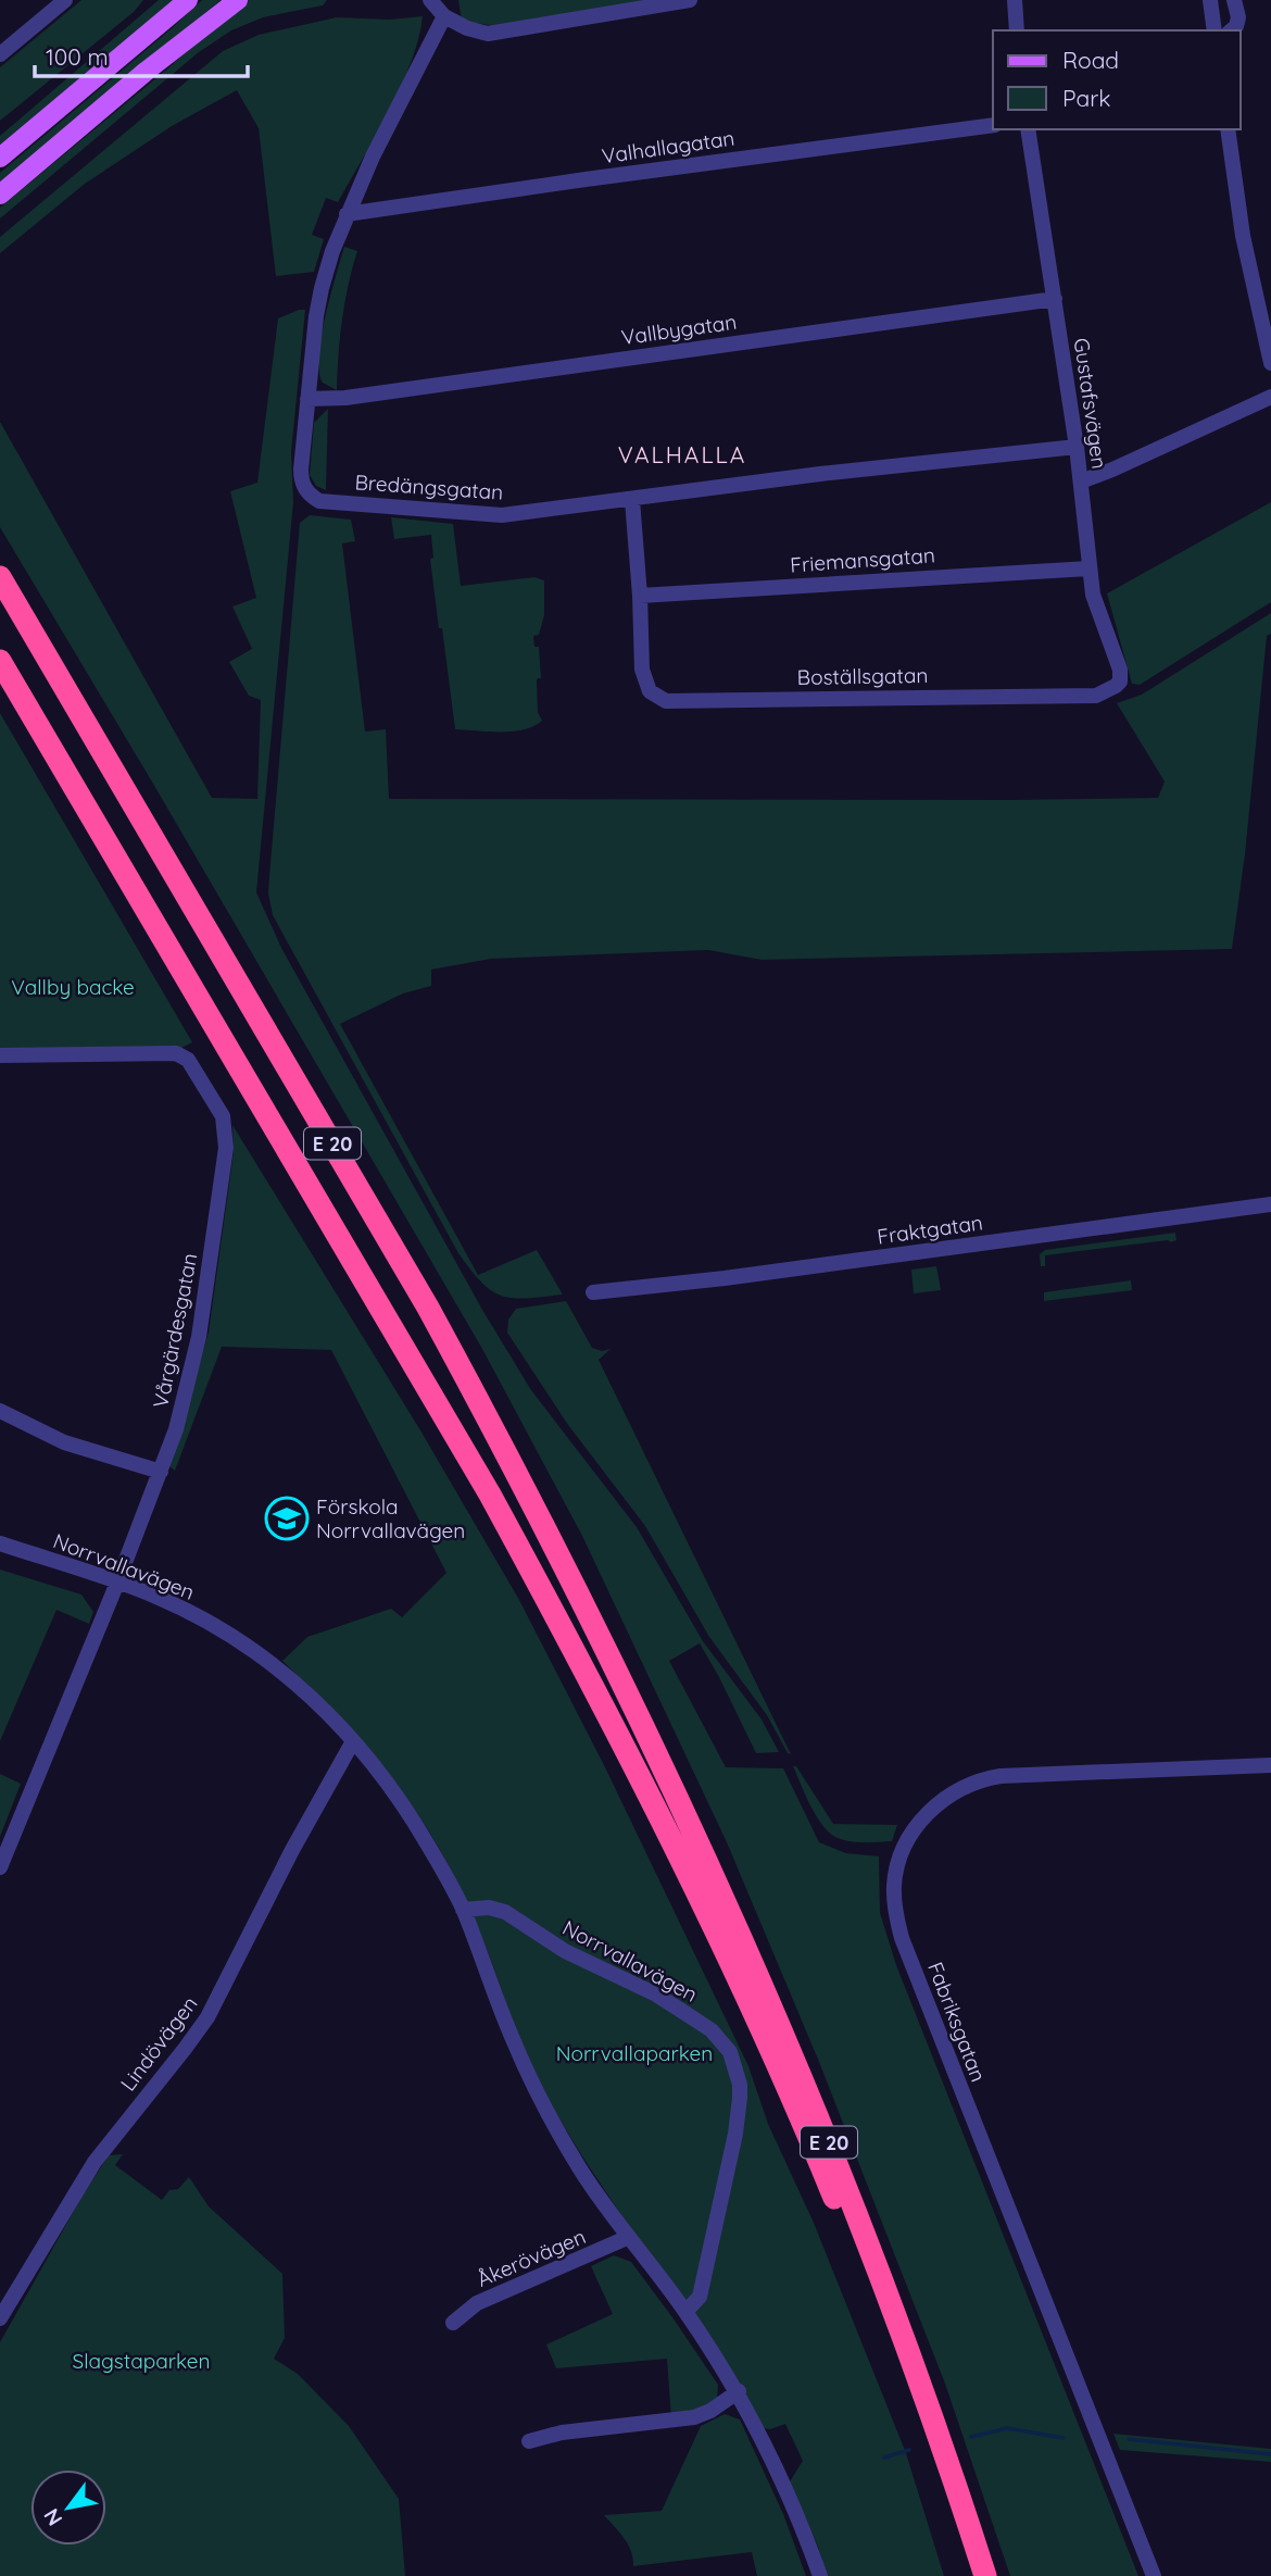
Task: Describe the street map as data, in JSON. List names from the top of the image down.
{
  "streets": {
    "highway": ["E 20"],
    "street": [
      "Valhallagatan",
      "Vallbygatan",
      "Gustafsvägen",
      "Bredängsgatan",
      "Friemansgatan",
      "Boställsgatan",
      "Fraktgatan",
      "Vårgärdesgatan",
      "Norrvallavägen",
      "Fabriksgatan",
      "Lindövägen",
      "Åkerövägen"
    ]
  },
  "crossings": [
    ["Valhallagatan", "Bredängsgatan"],
    ["Vallbygatan", "Gustafsvägen"],
    ["Vallbygatan", "Bredängsgatan"],
    ["Gustafsvägen", "Bredängsgatan"],
    ["Gustafsvägen", "Friemansgatan"],
    ["Gustafsvägen", "Boställsgatan"],
    ["Bredängsgatan", "Boställsgatan"],
    ["Friemansgatan", "Boställsgatan"],
    ["Vårgärdesgatan", "Norrvallavägen"],
    ["Norrvallavägen", "Lindövägen"],
    ["Norrvallavägen", "Åkerövägen"]
  ],
  "districts": ["VALHALLA"],
  "parks": ["Vallby backe", "Norrvallaparken", "Slagstaparken"],
  "places": {
    "school or university": ["Förskola Norrvallavägen"]
  },
  "legend": ["Road", "Park"],
  "scale_bar": "100 m",
  "north": "bottom left"
}
